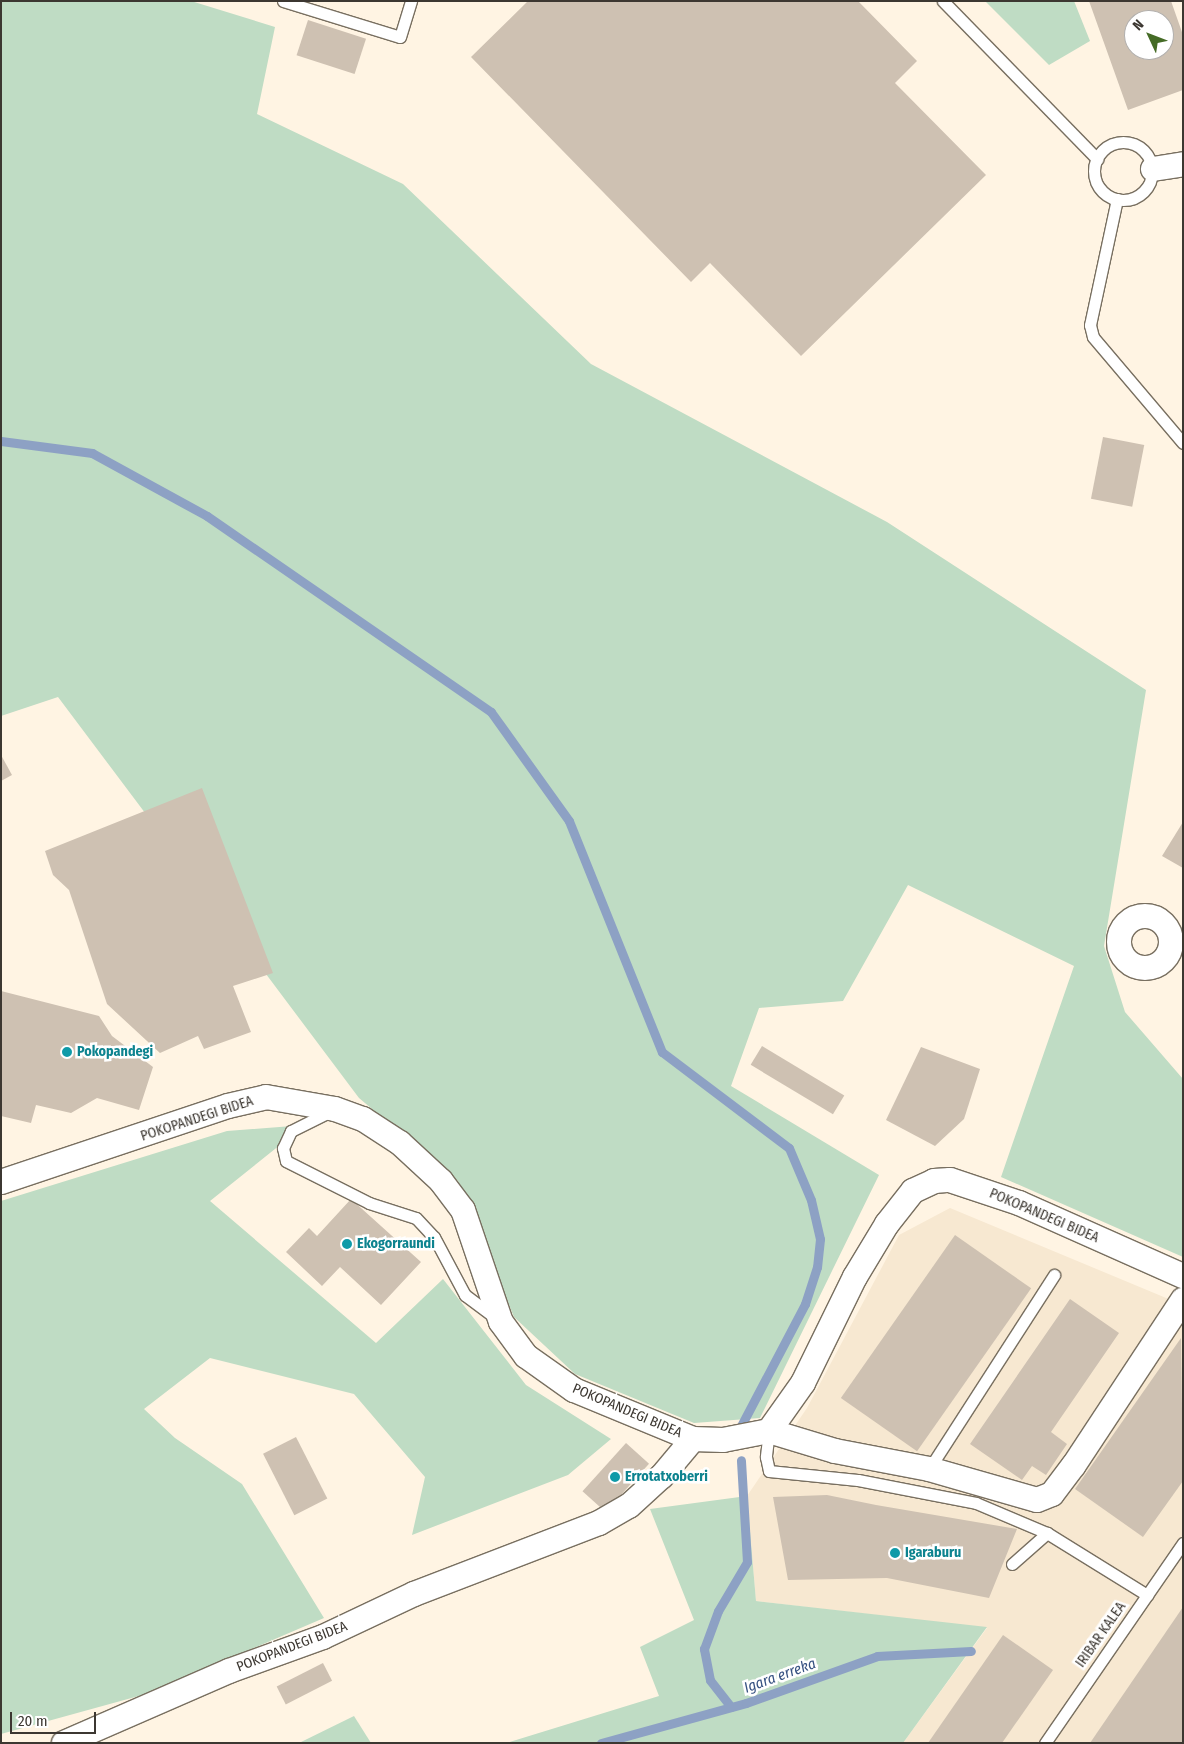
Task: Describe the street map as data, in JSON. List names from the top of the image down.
{
  "streets": {
    "street": ["POKOPANDEGI BIDEA"],
    "lane": ["IRIBAR KALEA"]
  },
  "water": ["Igara erreka"],
  "places": [
    "Pokopandegi",
    "Ekogorraundi",
    "Errotatxoberri",
    "Igaraburu"
  ],
  "scale_bar": "20 m",
  "north": "top left"
}
